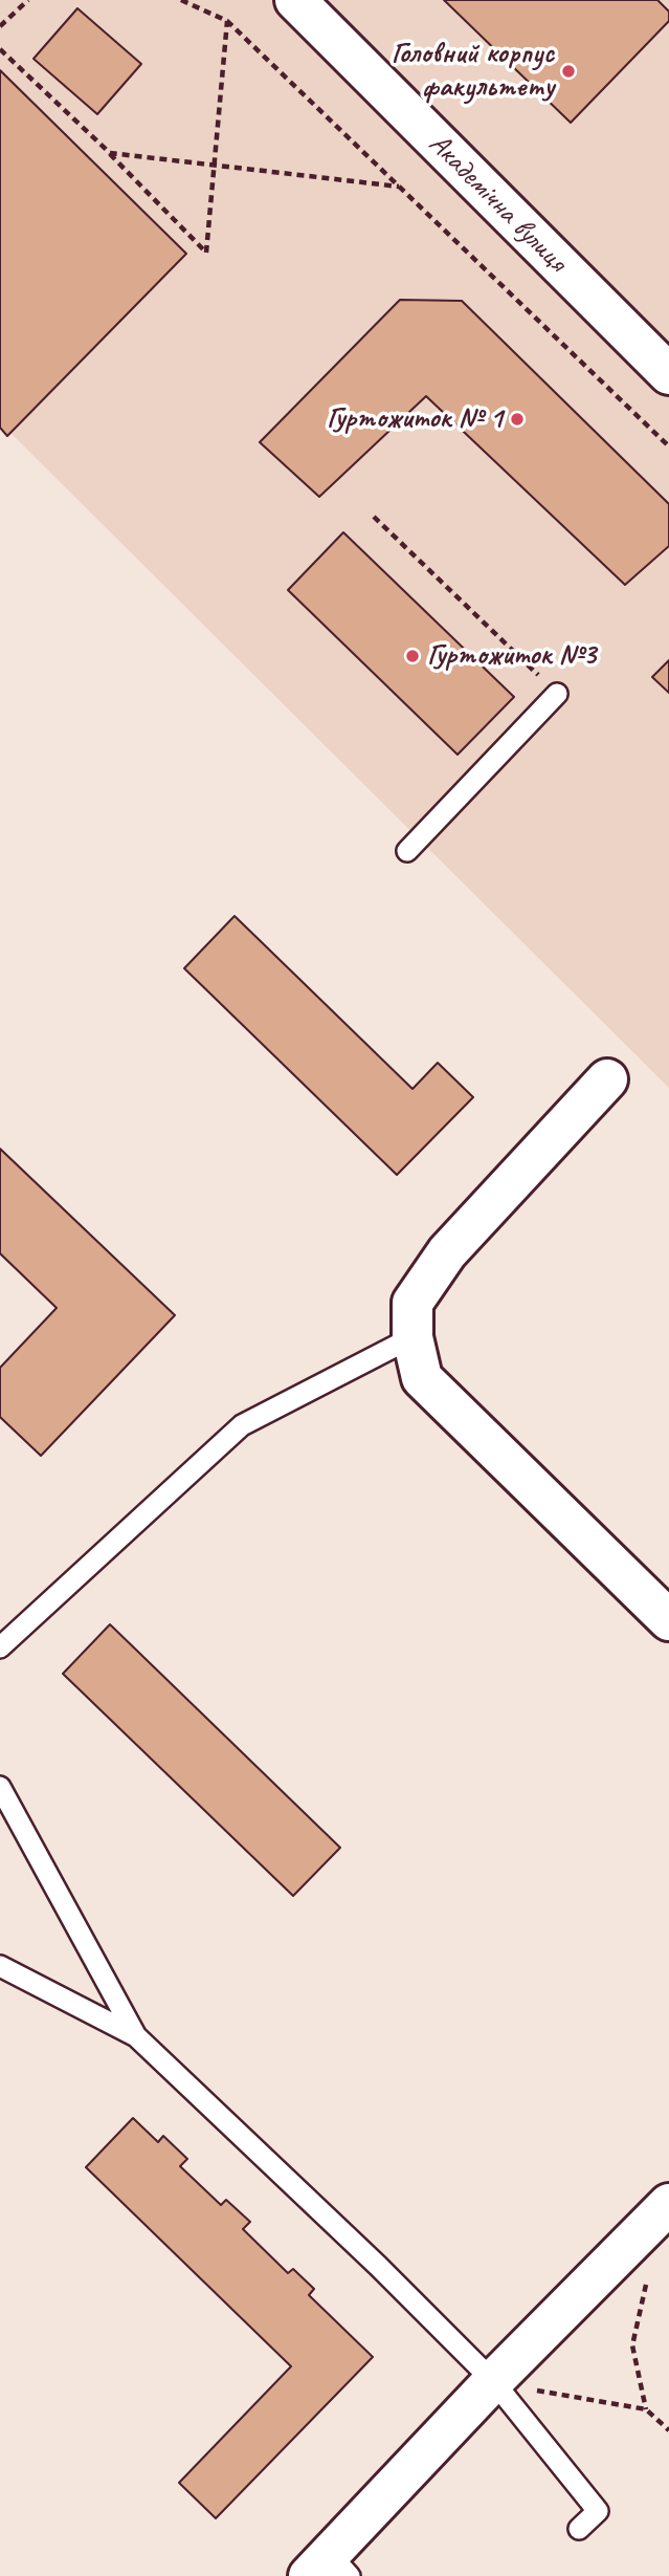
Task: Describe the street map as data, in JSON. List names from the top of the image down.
{
  "streets": {
    "street": ["Академічна вулиця"]
  },
  "places": ["Головний корпус факультету", "Гуртожиток № 1", "Гуртожиток №3"]
}
